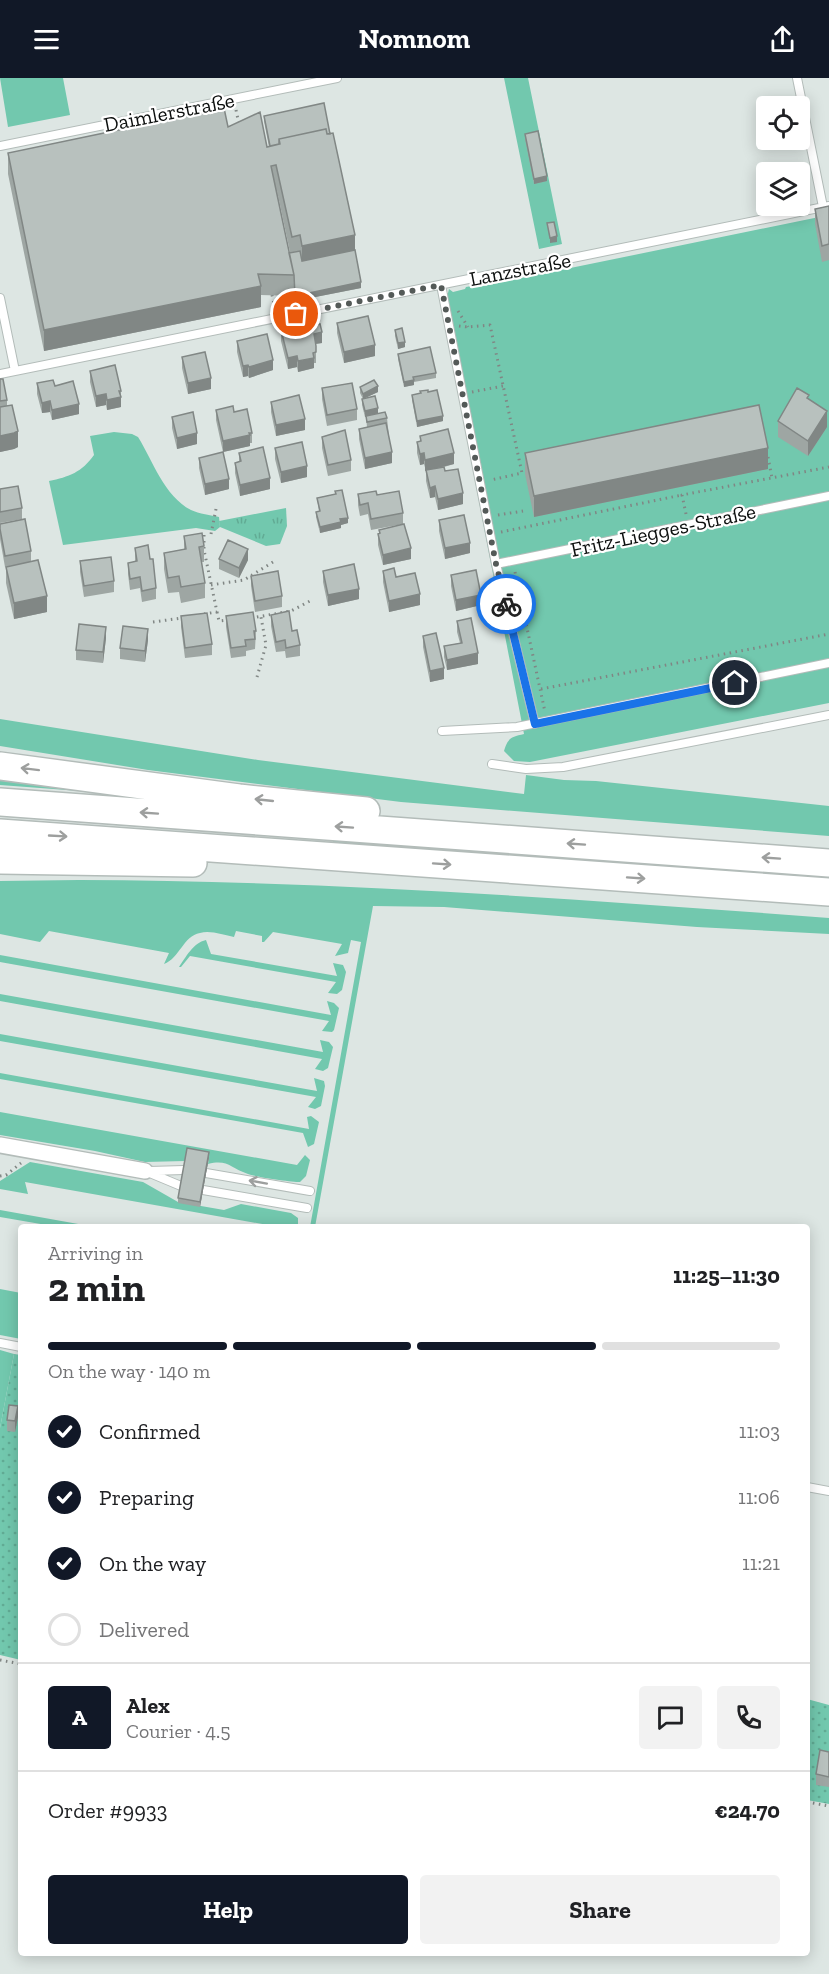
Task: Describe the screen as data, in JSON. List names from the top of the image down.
{
  "streets": {
    "lane": ["Daimlerstraße", "Lanzstraße", "Fritz-Liegges-Straße"]
  },
  "page": {
    "header": "Nomnom",
    "heading": ["2 min", "Arriving in", "11:25–11:30"],
    "panel": [
      "Alex",
      "Courier · 4.5",
      "Order #9933",
      "€24.70"
    ],
    "bar": "On the way · 140 m",
    "list": [
      ["Confirmed", "11:03"],
      ["Preparing", "11:06"],
      ["On the way", "11:21"],
      "Delivered"
    ],
    "round": "A",
    "buttons": ["Help", "Share"]
  }
}
